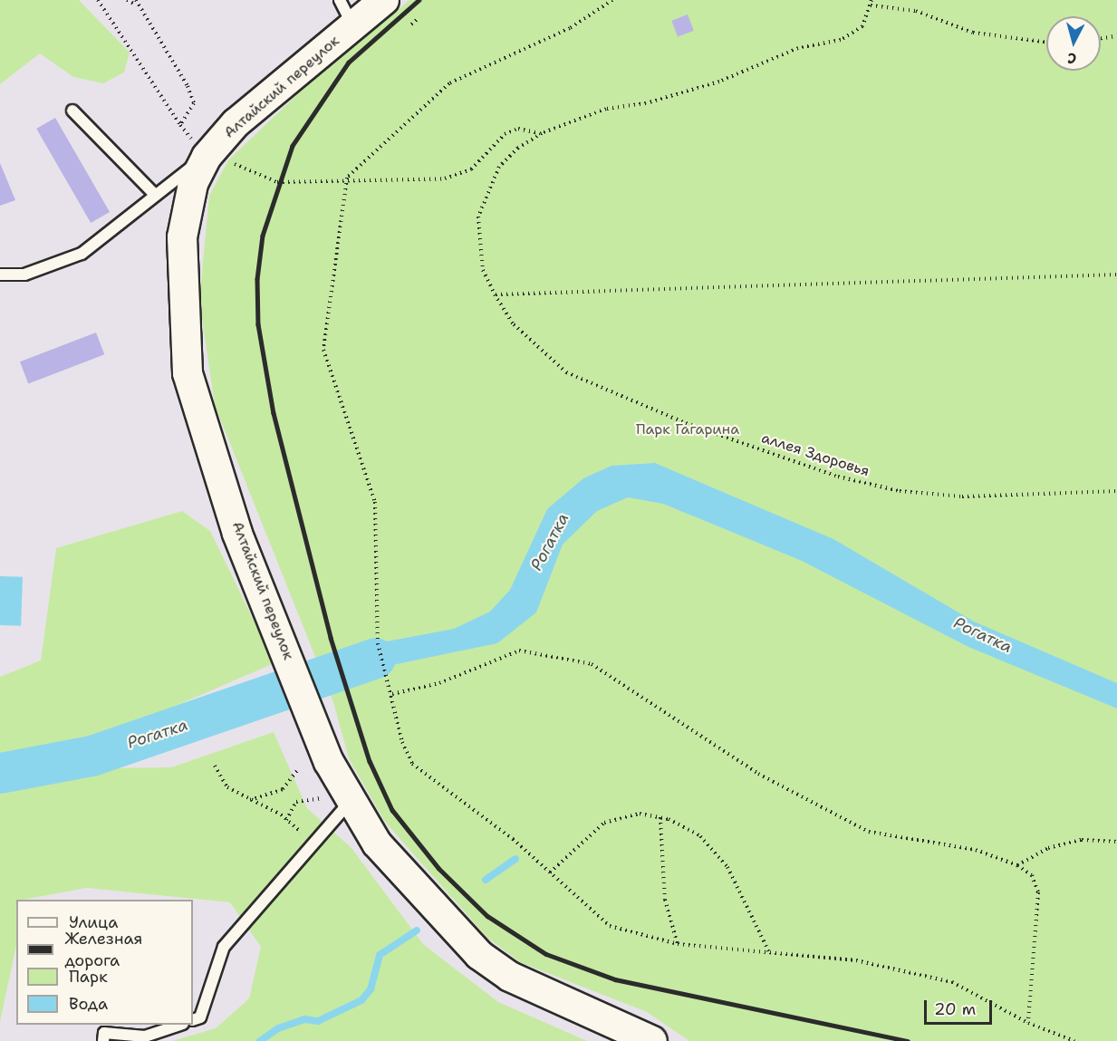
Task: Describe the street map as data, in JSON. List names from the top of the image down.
{
  "streets": {
    "street": ["Алтайский переулок"],
    "path": ["аллея Здоровья"]
  },
  "water": ["Рогатка"],
  "parks": ["Парк Гагарина"],
  "legend": [
    "Улица",
    "Железная дорога",
    "Парк",
    "Вода"
  ],
  "scale_bar": "20 m",
  "north": "bottom"
}
